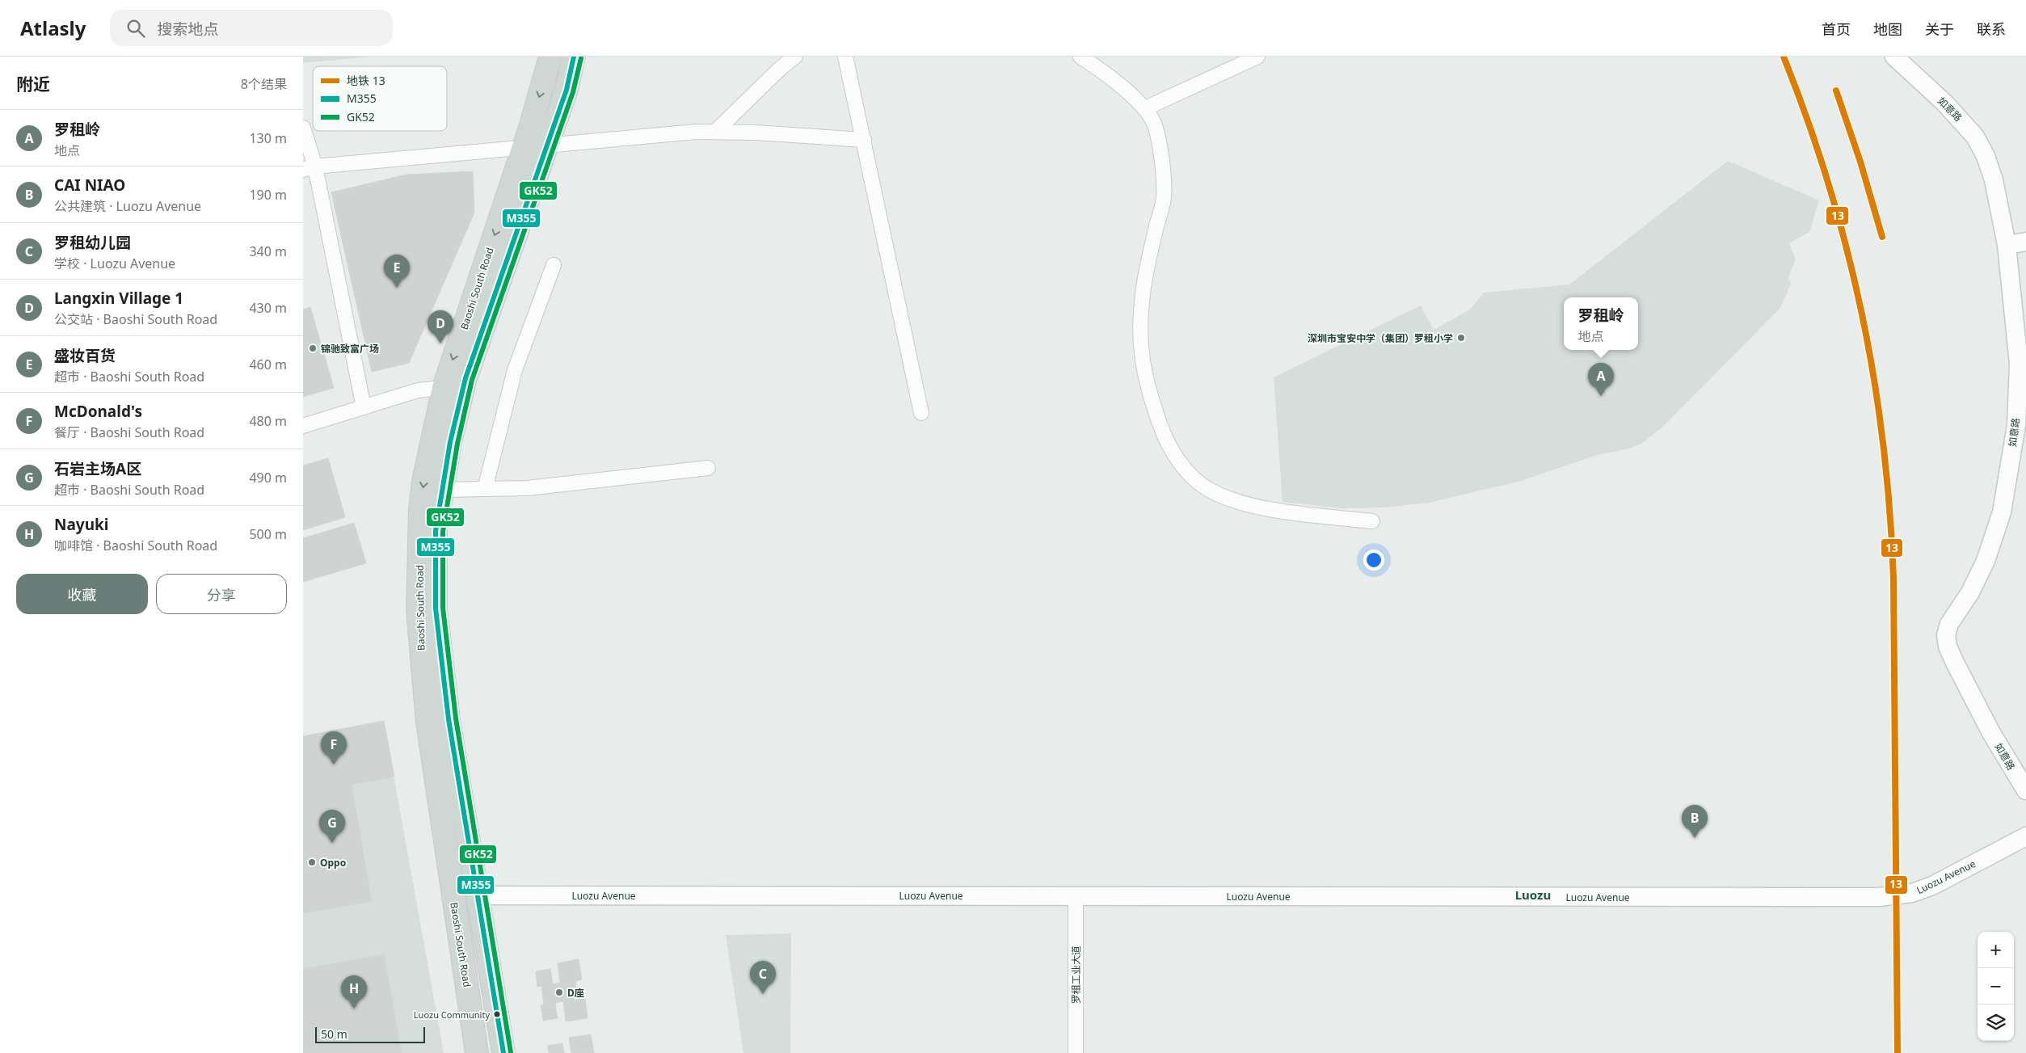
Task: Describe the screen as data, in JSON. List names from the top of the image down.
{
  "streets": {
    "main road": ["Baoshi South Road"],
    "street": ["如意路", "Luozu Avenue", "罗租工业大道"]
  },
  "crossings": [
    ["Baoshi South Road", "Luozu Avenue"],
    ["Luozu Avenue", "罗租工业大道"]
  ],
  "districts": ["Luozu"],
  "places": [
    "深圳市宝安中学（集团）罗租小学",
    "锦驰致富广场",
    "Oppo",
    "D座",
    "Luozu Community"
  ],
  "lines": ["metro line 13", "transit line M355", "transit line GK52"],
  "legend": ["地铁 13", "M355", "GK52"],
  "scale_bar": "50 m",
  "page": {
    "header": "Atlasly",
    "search": "搜索地点",
    "nav": [
      "首页",
      "地图",
      "关于",
      "联系"
    ],
    "heading": ["附近", "8个结果"],
    "list": [
      {
        "mark": "A",
        "name": "罗租岭",
        "note": "地点",
        "value": "130 m"
      },
      {
        "mark": "B",
        "name": "CAI NIAO",
        "note": "公共建筑 · Luozu Avenue",
        "value": "190 m"
      },
      {
        "mark": "C",
        "name": "罗租幼儿园",
        "note": "学校 · Luozu Avenue",
        "value": "340 m"
      },
      {
        "mark": "D",
        "name": "Langxin Village 1",
        "note": "公交站 · Baoshi South Road",
        "value": "430 m"
      },
      {
        "mark": "E",
        "name": "盛妆百货",
        "note": "超市 · Baoshi South Road",
        "value": "460 m"
      },
      {
        "mark": "F",
        "name": "McDonald's",
        "note": "餐厅 · Baoshi South Road",
        "value": "480 m"
      },
      {
        "mark": "G",
        "name": "石岩主场A区",
        "note": "超市 · Baoshi South Road",
        "value": "490 m"
      },
      {
        "mark": "H",
        "name": "Nayuki",
        "note": "咖啡馆 · Baoshi South Road",
        "value": "500 m"
      }
    ],
    "pins": [
      "E",
      "D",
      "A",
      "F",
      "B",
      "G",
      "C",
      "H"
    ],
    "popup": ["罗租岭", "地点"],
    "buttons": ["收藏", "分享"],
    "map_buttons": ["+", "−"],
    "scale": "50 m"
  }
}
